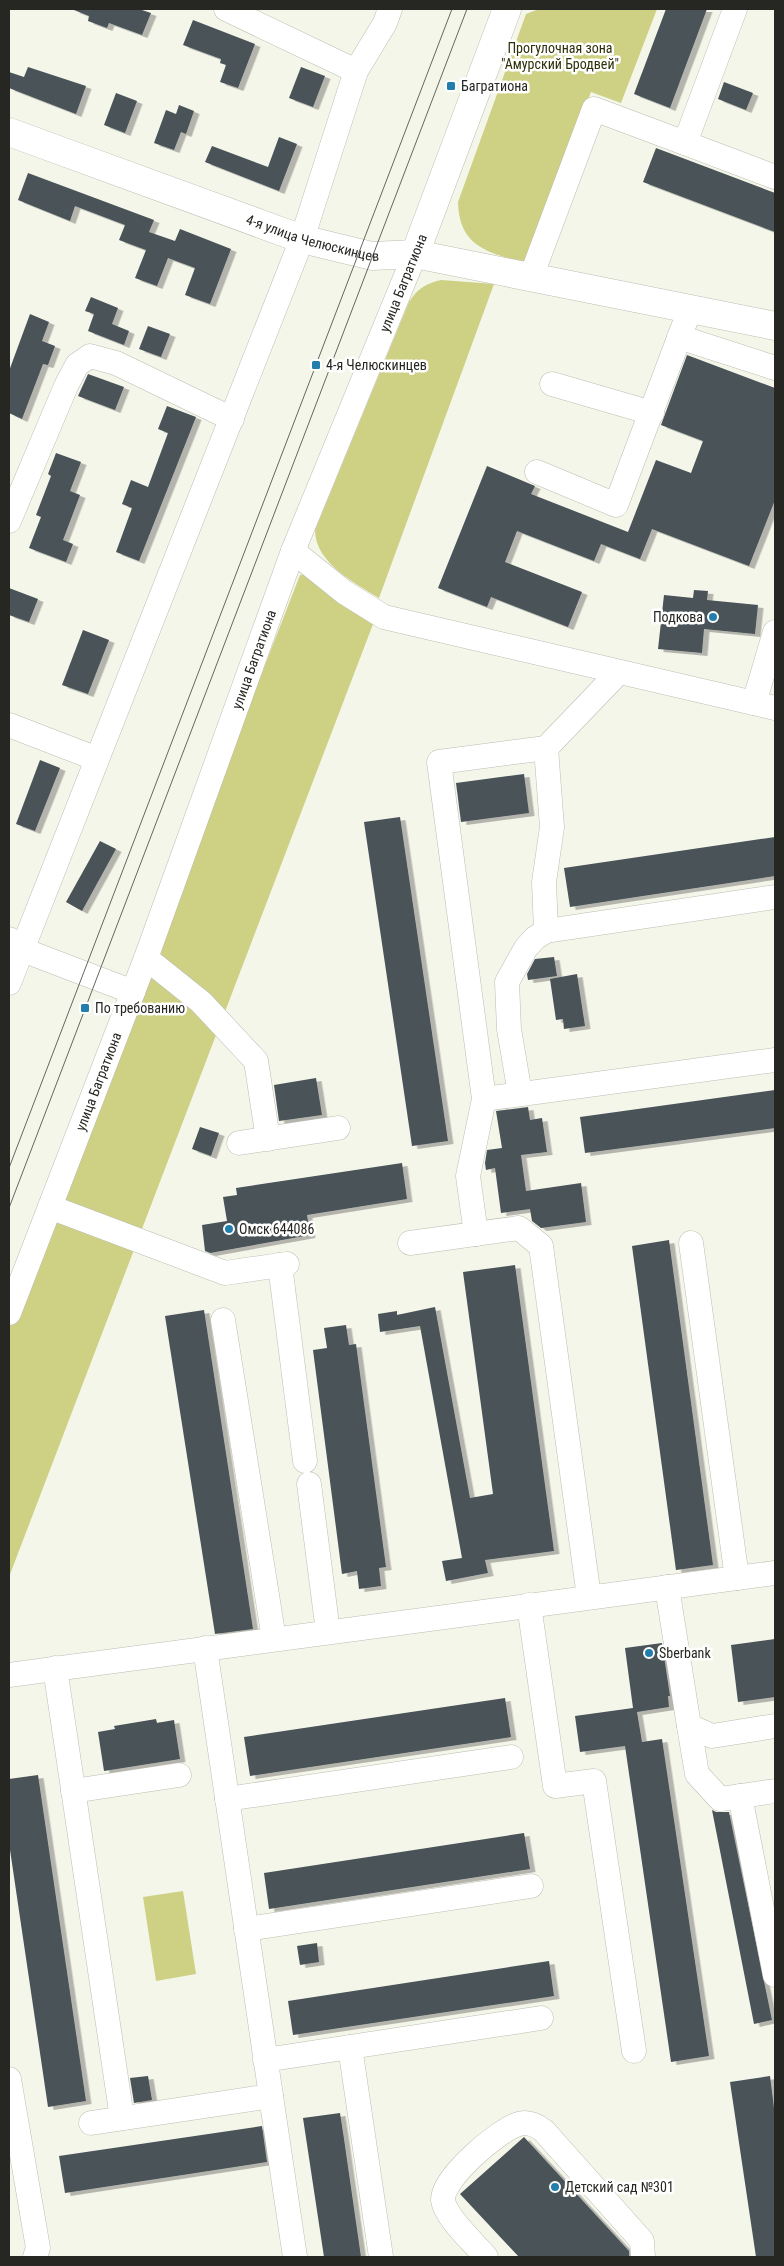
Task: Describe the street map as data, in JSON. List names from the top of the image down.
{
  "streets": {
    "main road": ["4-я улица Челюскинцев", "улица Багратиона"]
  },
  "crossings": [
    ["4-я улица Челюскинцев", "улица Багратиона"]
  ],
  "parks": ["Прогулочная зона \"Амурский Бродвей\""],
  "places": {
    "transit": ["Багратиона", "4-я Челюскинцев", "По требованию"],
    "other": [
      "Подкова",
      "Омск 644086",
      "Sberbank",
      "Детский сад №301"
    ]
  }
}
